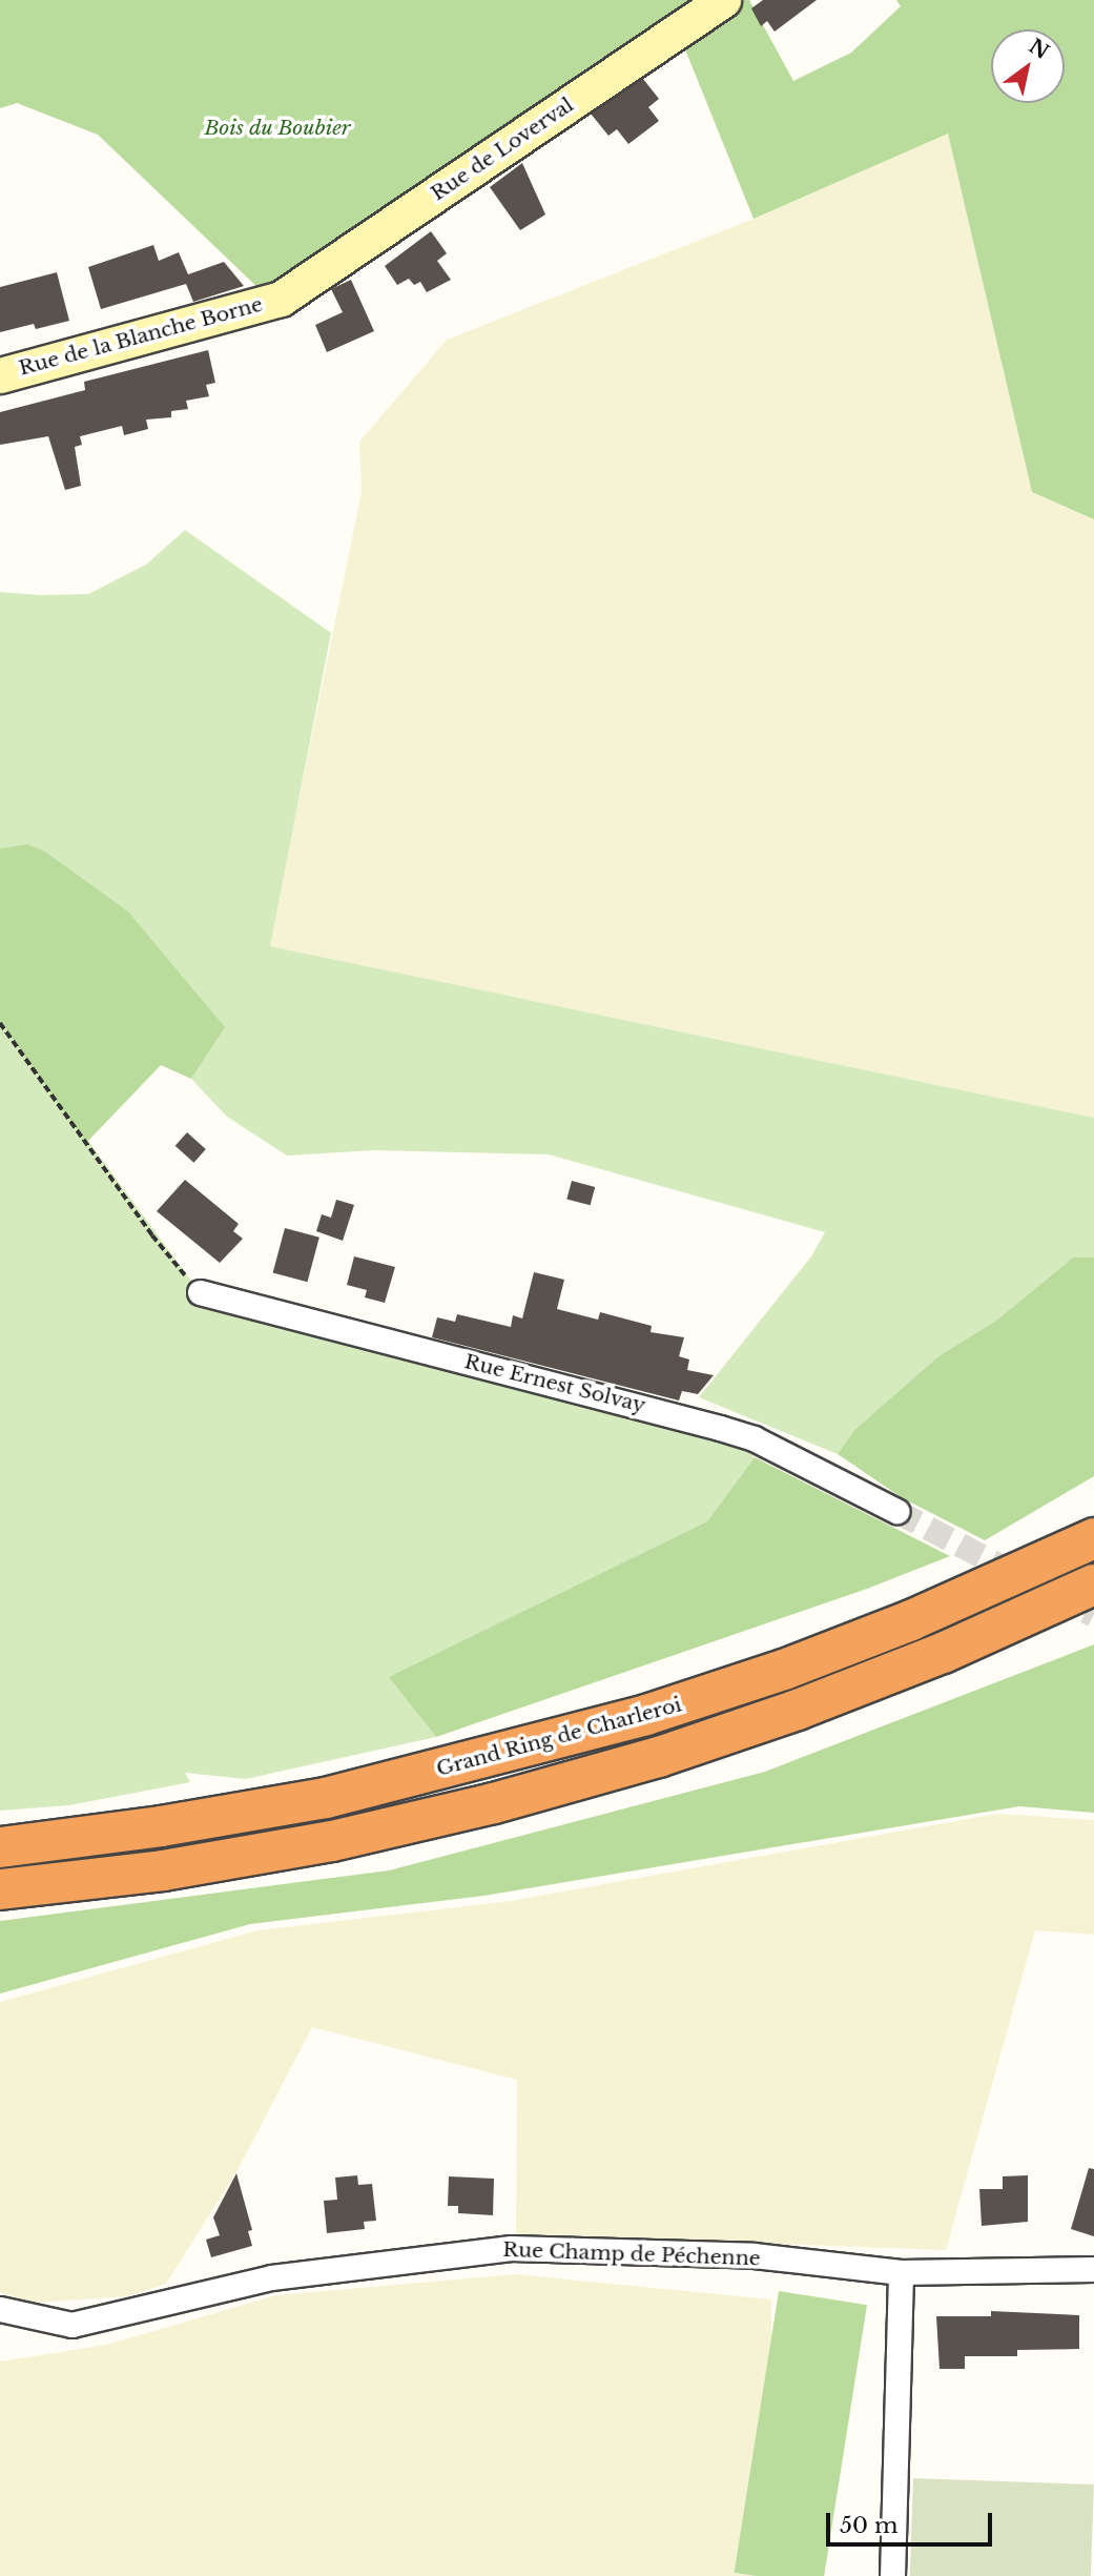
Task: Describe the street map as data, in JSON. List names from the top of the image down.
{
  "streets": {
    "highway": ["Grand Ring de Charleroi"],
    "street": [
      "Rue de Loverval",
      "Rue de la Blanche Borne",
      "Rue Ernest Solvay",
      "Rue Champ de Péchenne"
    ]
  },
  "crossings": [
    ["Rue de Loverval", "Rue de la Blanche Borne"]
  ],
  "parks": ["Bois du Boubier"],
  "scale_bar": "50 m",
  "north": "top right"
}
